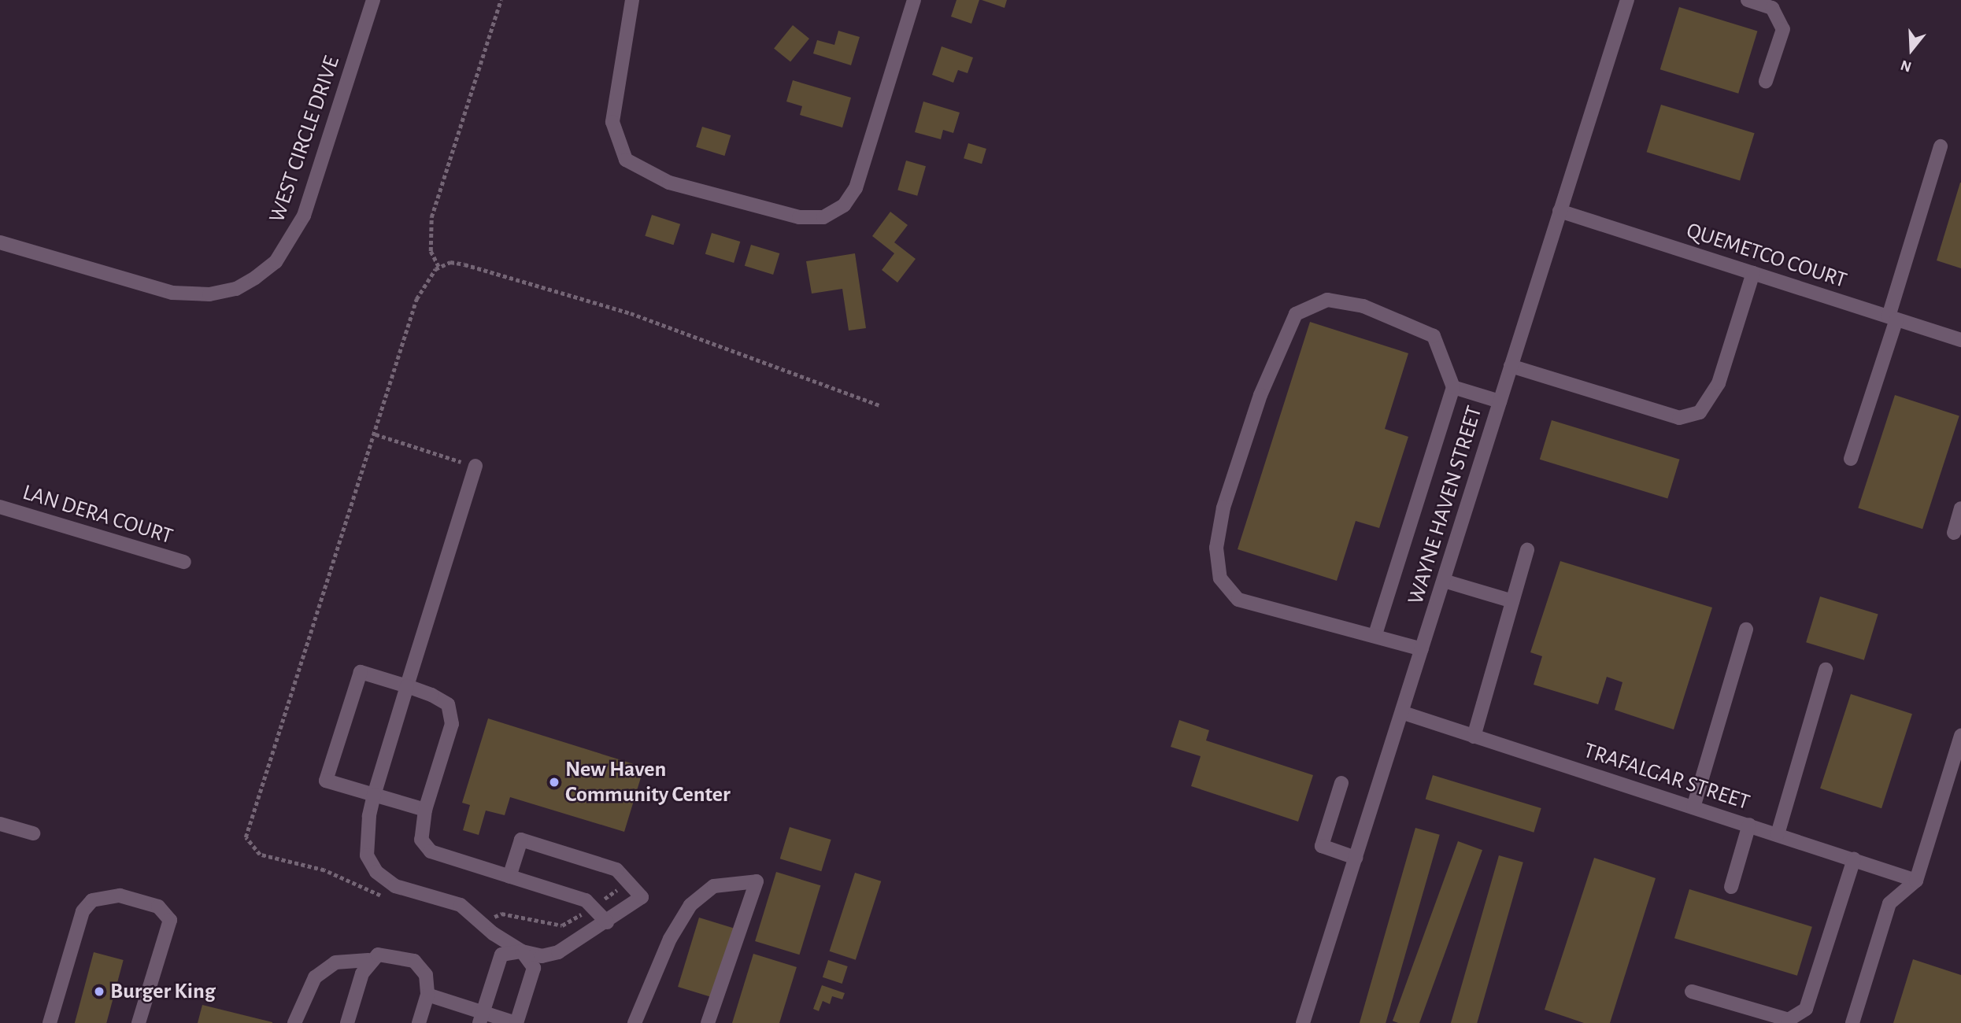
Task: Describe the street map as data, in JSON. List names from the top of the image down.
{
  "streets": {
    "street": [
      "WEST CIRCLE DRIVE",
      "QUEMETCO COURT",
      "WAYNE HAVEN STREET",
      "LAN DERA COURT",
      "TRAFALGAR STREET"
    ]
  },
  "crossings": [
    ["QUEMETCO COURT", "WAYNE HAVEN STREET"],
    ["WAYNE HAVEN STREET", "TRAFALGAR STREET"]
  ],
  "places": ["New Haven Community Center", "Burger King"],
  "north": "bottom"
}
